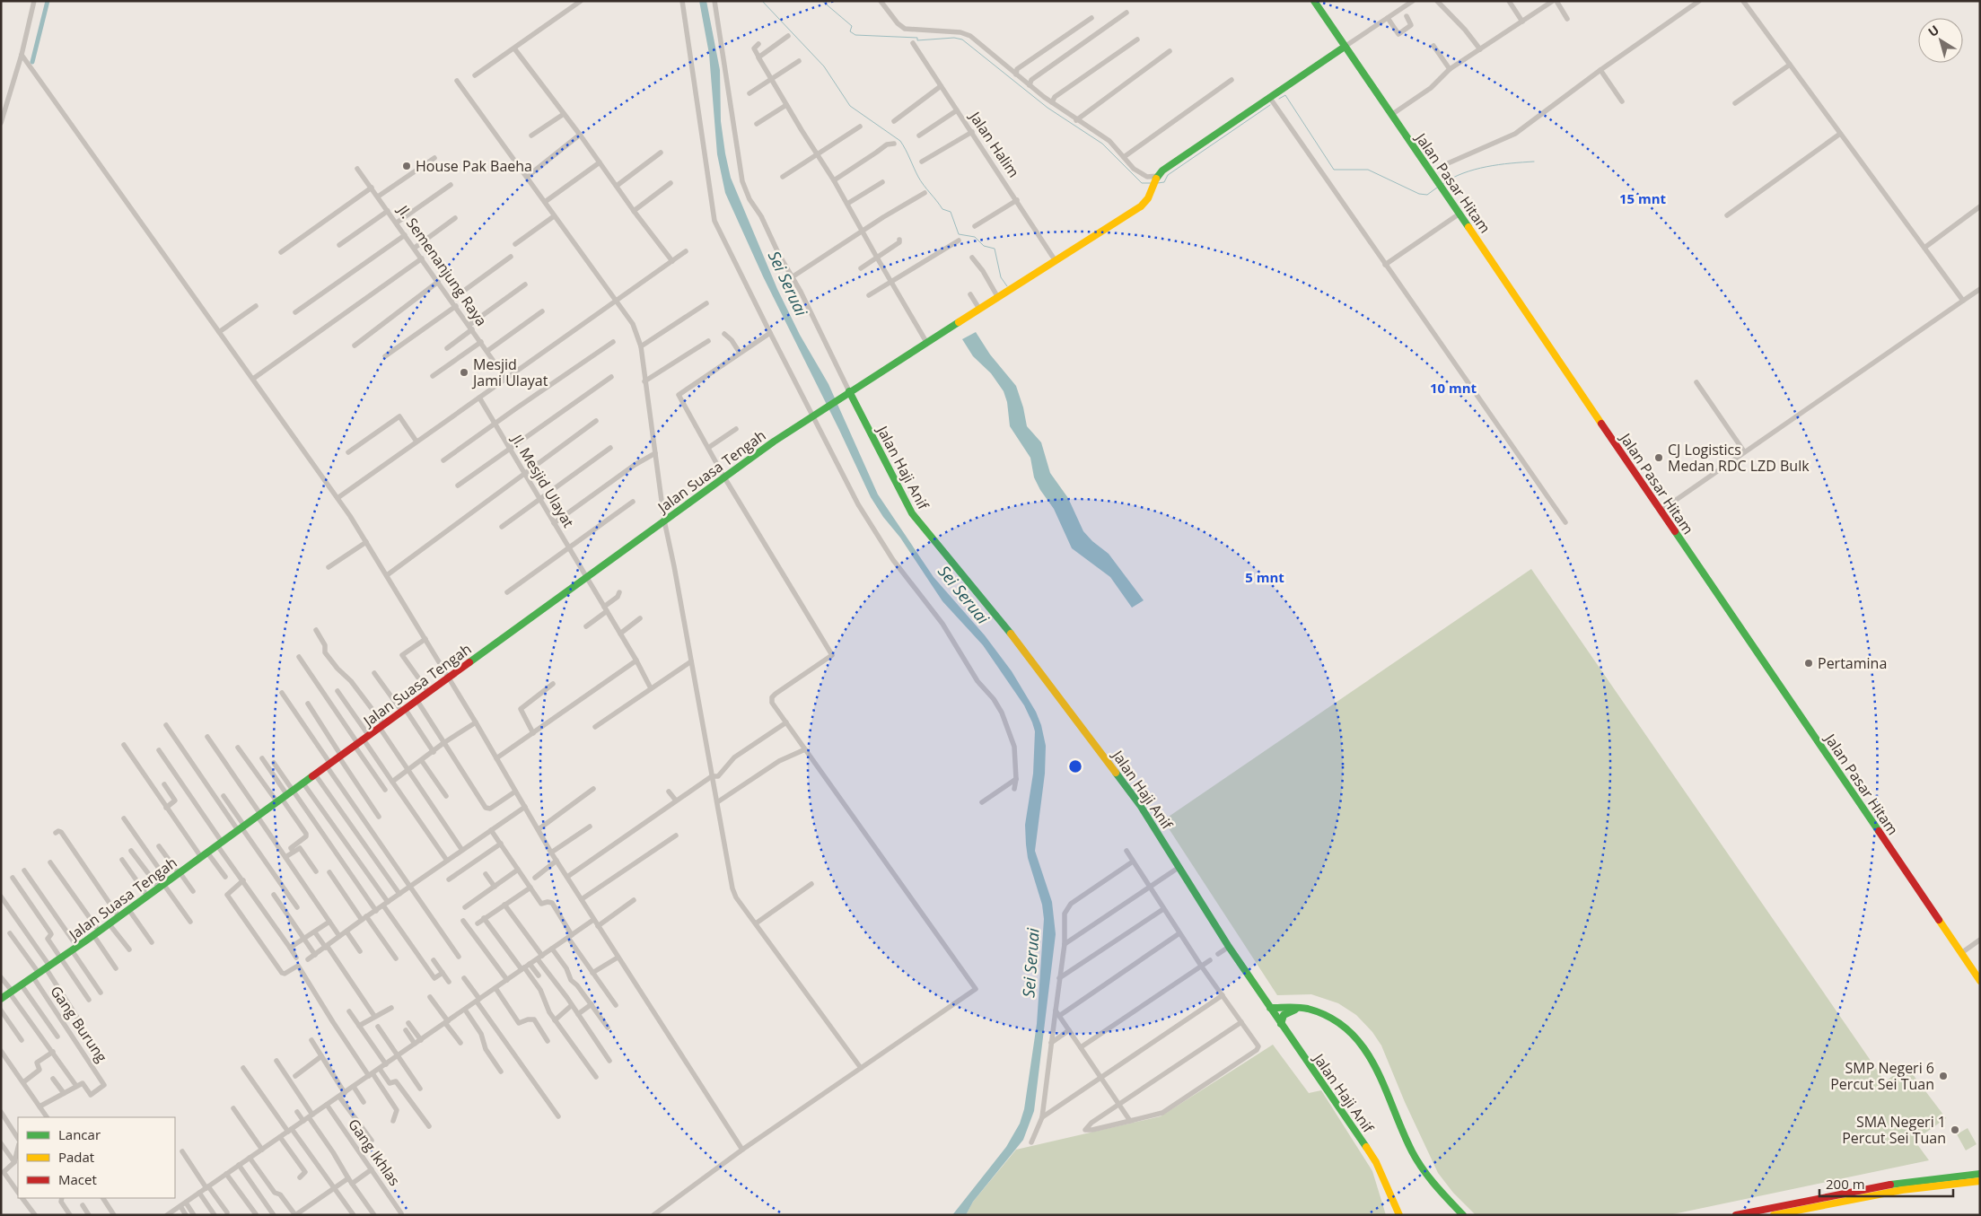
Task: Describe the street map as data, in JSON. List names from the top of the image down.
{
  "streets": {
    "main road": ["Jalan Pasar Hitam", "Jalan Haji Anif", "Jalan Suasa Tengah"],
    "street": [
      "Jalan Halim",
      "Jl. Semenanjung Raya",
      "Jl. Mesjid Ulayat",
      "Gang Burung",
      "Gang Ikhlas"
    ]
  },
  "crossings": [
    ["Jalan Halim", "Jalan Suasa Tengah"],
    ["Jalan Haji Anif", "Jalan Suasa Tengah"],
    ["Jalan Suasa Tengah", "Jl. Mesjid Ulayat"],
    ["Jalan Suasa Tengah", "Gang Burung"]
  ],
  "water": ["Sei Seruai"],
  "places": [
    "House Pak Baeha",
    "Mesjid Jami Ulayat",
    "CJ Logistics Medan RDC LZD Bulk",
    "Pertamina",
    "SMP Negeri 6 Percut Sei Tuan",
    "SMA Negeri 1 Percut Sei Tuan"
  ],
  "legend": ["Lancar", "Padat", "Macet"],
  "scale_bar": "200 m",
  "north": "top left",
  "rings": ["15 mnt", "10 mnt", "5 mnt"]
}
